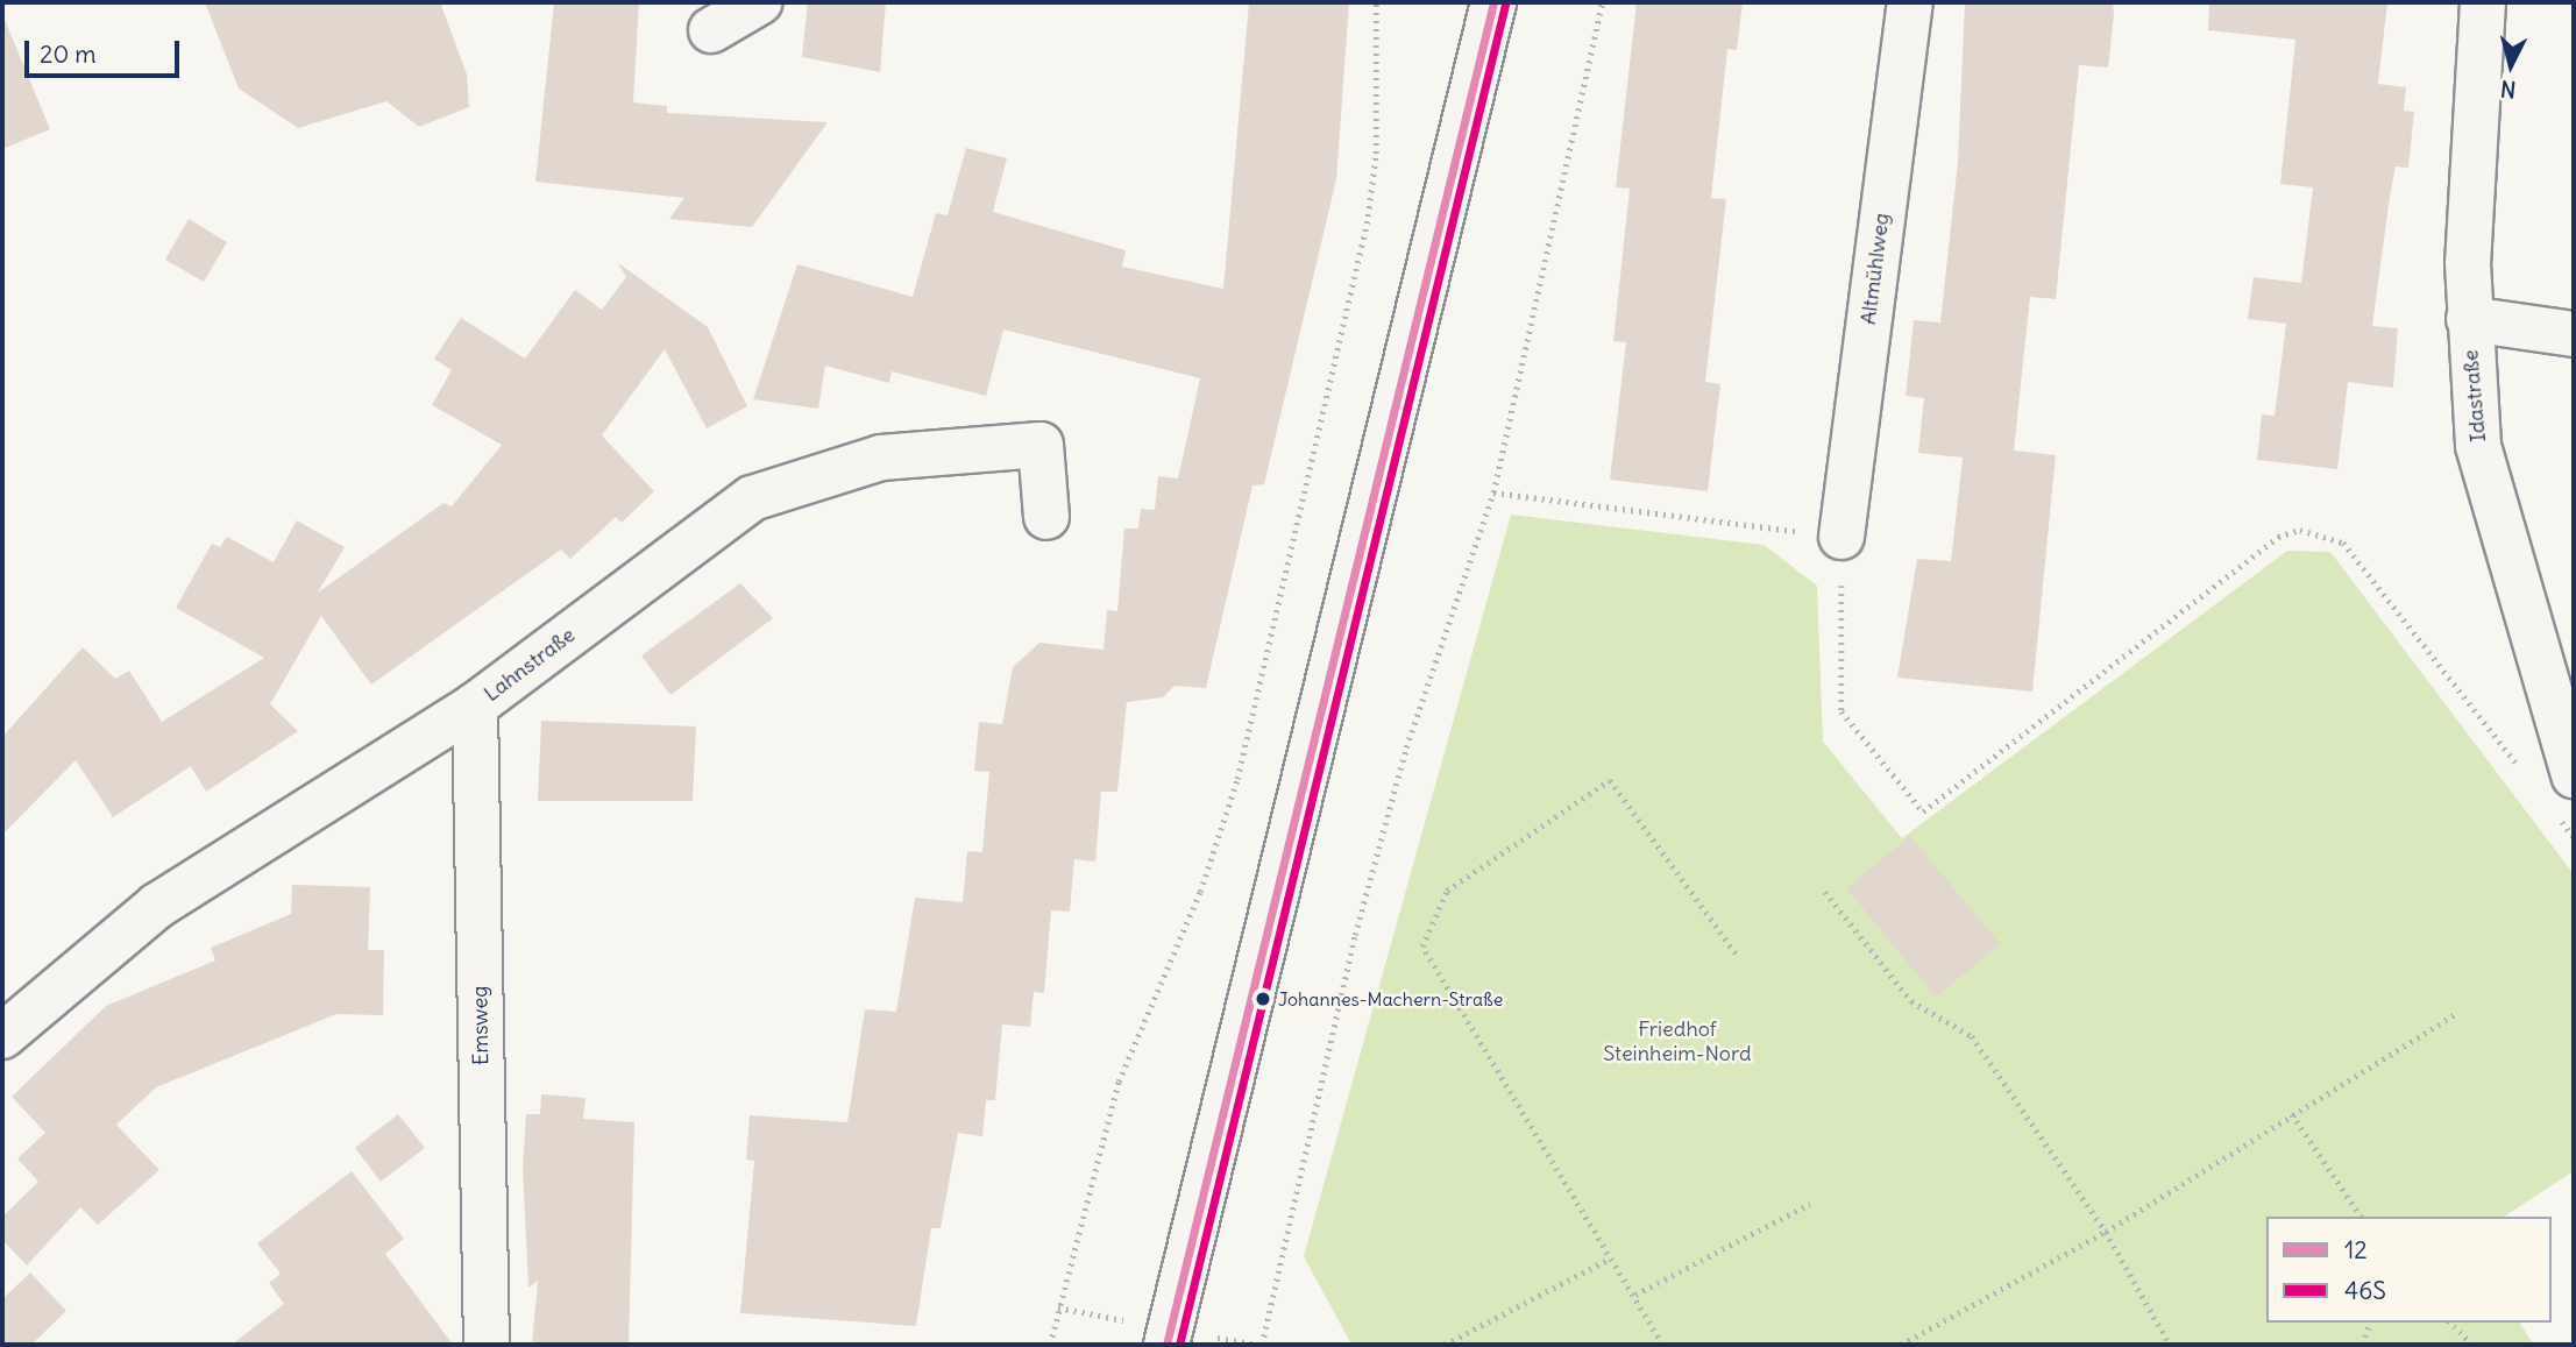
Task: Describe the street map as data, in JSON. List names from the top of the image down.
{
  "streets": {
    "street": [
      "Altmühlweg",
      "Idastraße",
      "Lahnstraße",
      "Emsweg"
    ]
  },
  "crossings": [
    ["Lahnstraße", "Emsweg"]
  ],
  "parks": ["Friedhof Steinheim-Nord"],
  "places": ["Johannes-Machern-Straße"],
  "lines": ["transit line 12", "transit line 46S"],
  "legend": ["12", "46S"],
  "scale_bar": "20 m",
  "north": "bottom"
}
